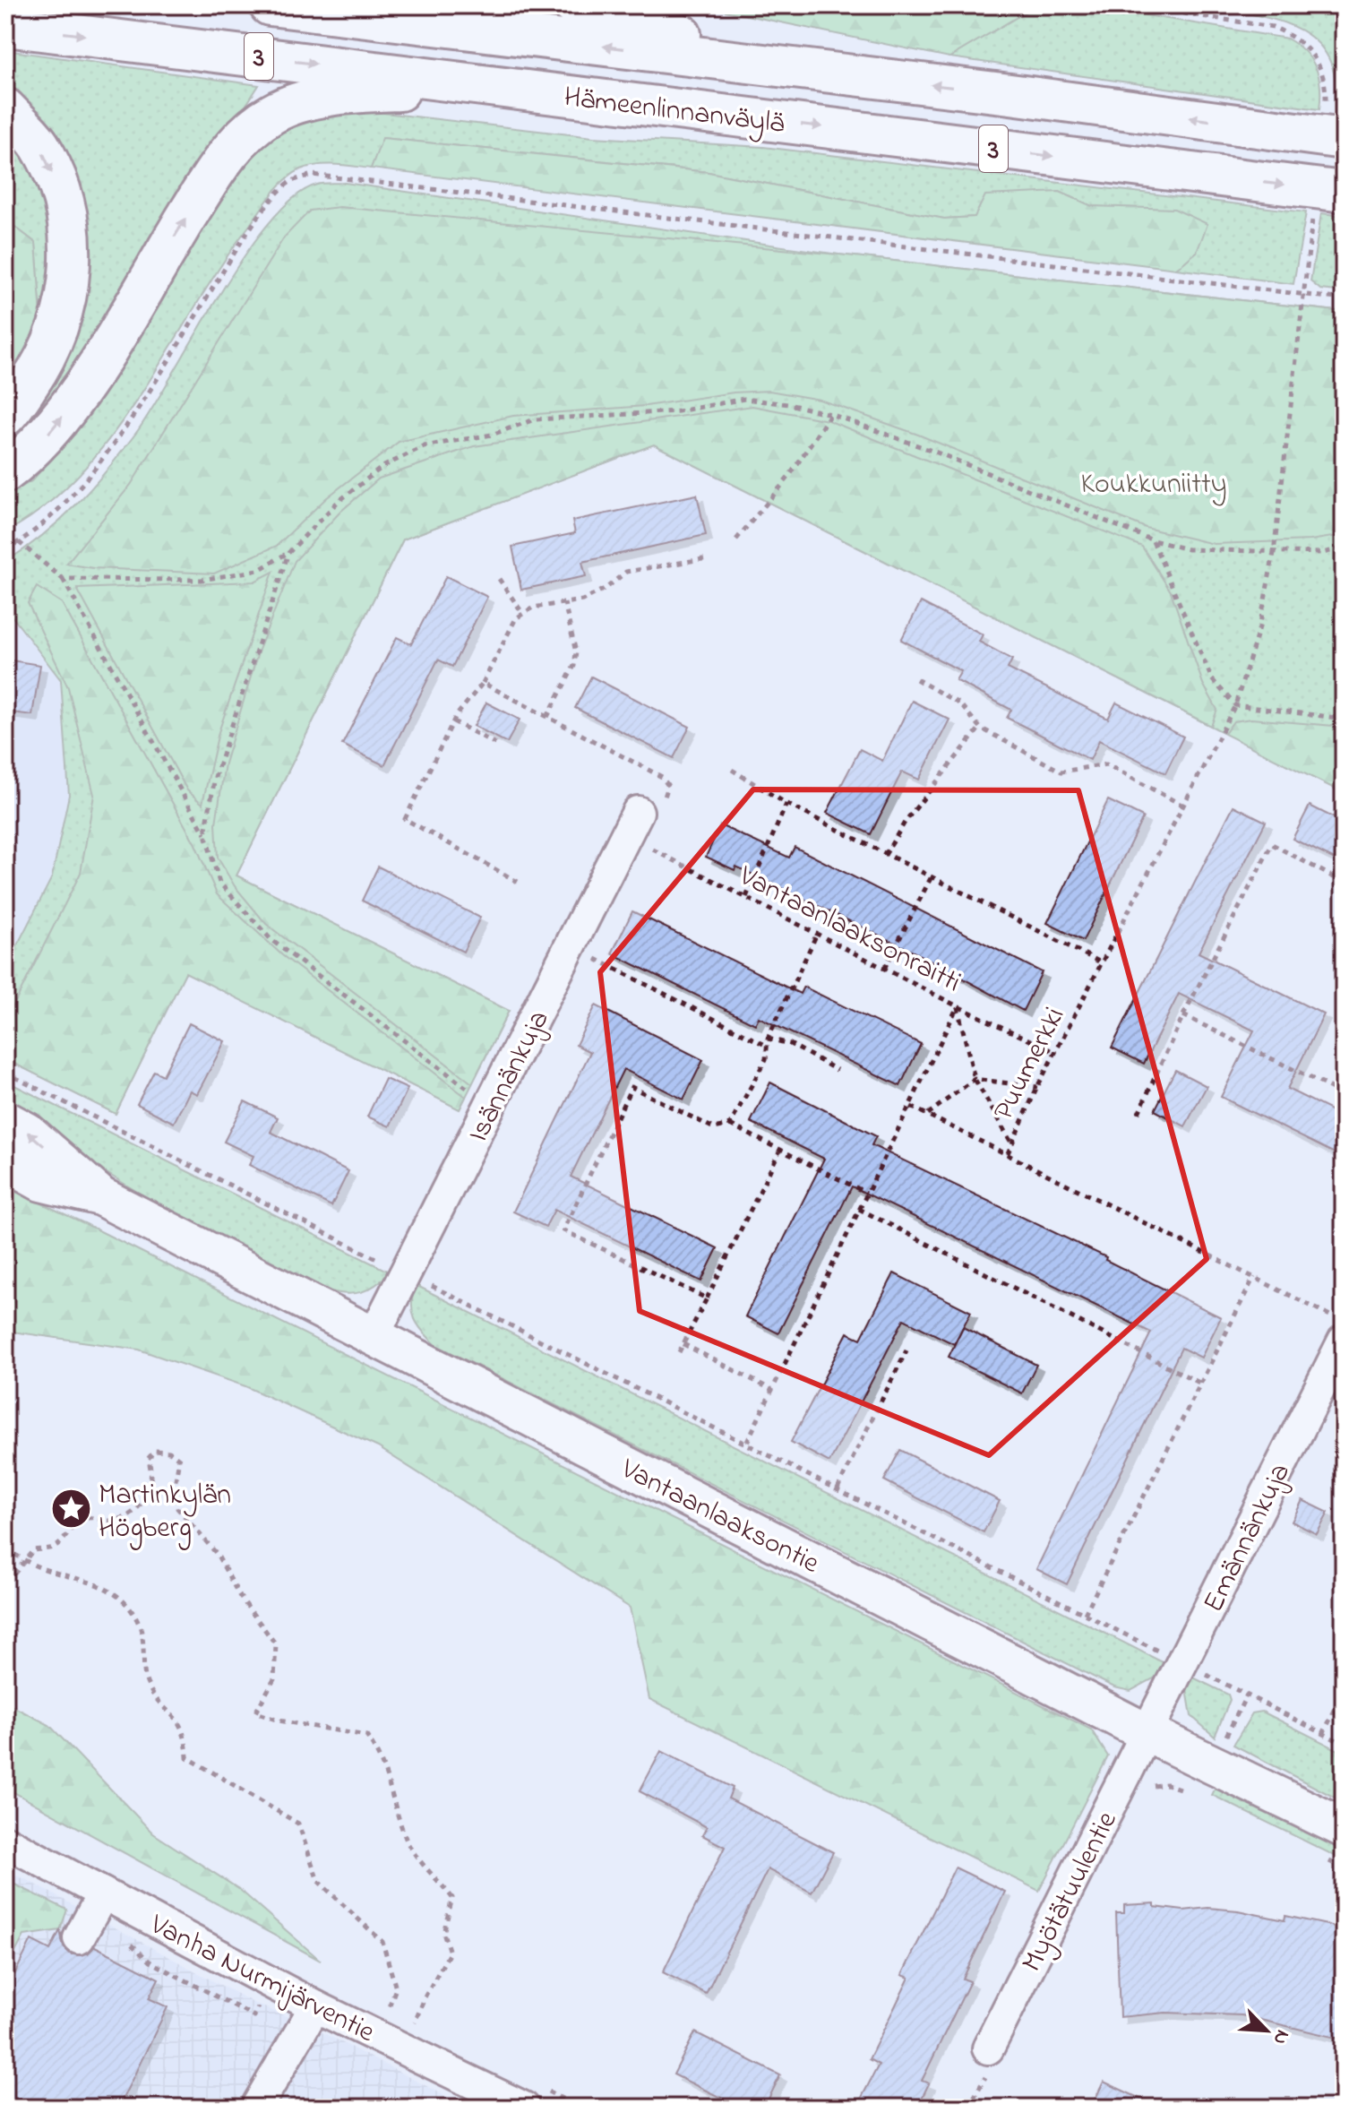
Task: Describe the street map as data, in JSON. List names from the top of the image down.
{
  "streets": {
    "highway": ["3", "Hämeenlinnanväylä"],
    "main road": ["Vantaanlaaksontie"],
    "street": [
      "Isännänkuja",
      "Emännänkuja",
      "Myötätuulentie",
      "Vanha Nurmijärventie"
    ],
    "path": ["Vantaanlaaksonraitti", "Puumerkki"]
  },
  "crossings": [
    ["Hämeenlinnanväylä", "Puumerkki"],
    ["Vantaanlaaksonraitti", "Puumerkki"],
    ["Vantaanlaaksonraitti", "Isännänkuja"],
    ["Isännänkuja", "Vantaanlaaksontie"],
    ["Vantaanlaaksontie", "Emännänkuja"],
    ["Vantaanlaaksontie", "Myötätuulentie"],
    ["Emännänkuja", "Myötätuulentie"]
  ],
  "parks": ["Koukkuniitty"],
  "places": {
    "place": ["Martinkylän Högberg"]
  },
  "north": "bottom right"
}
